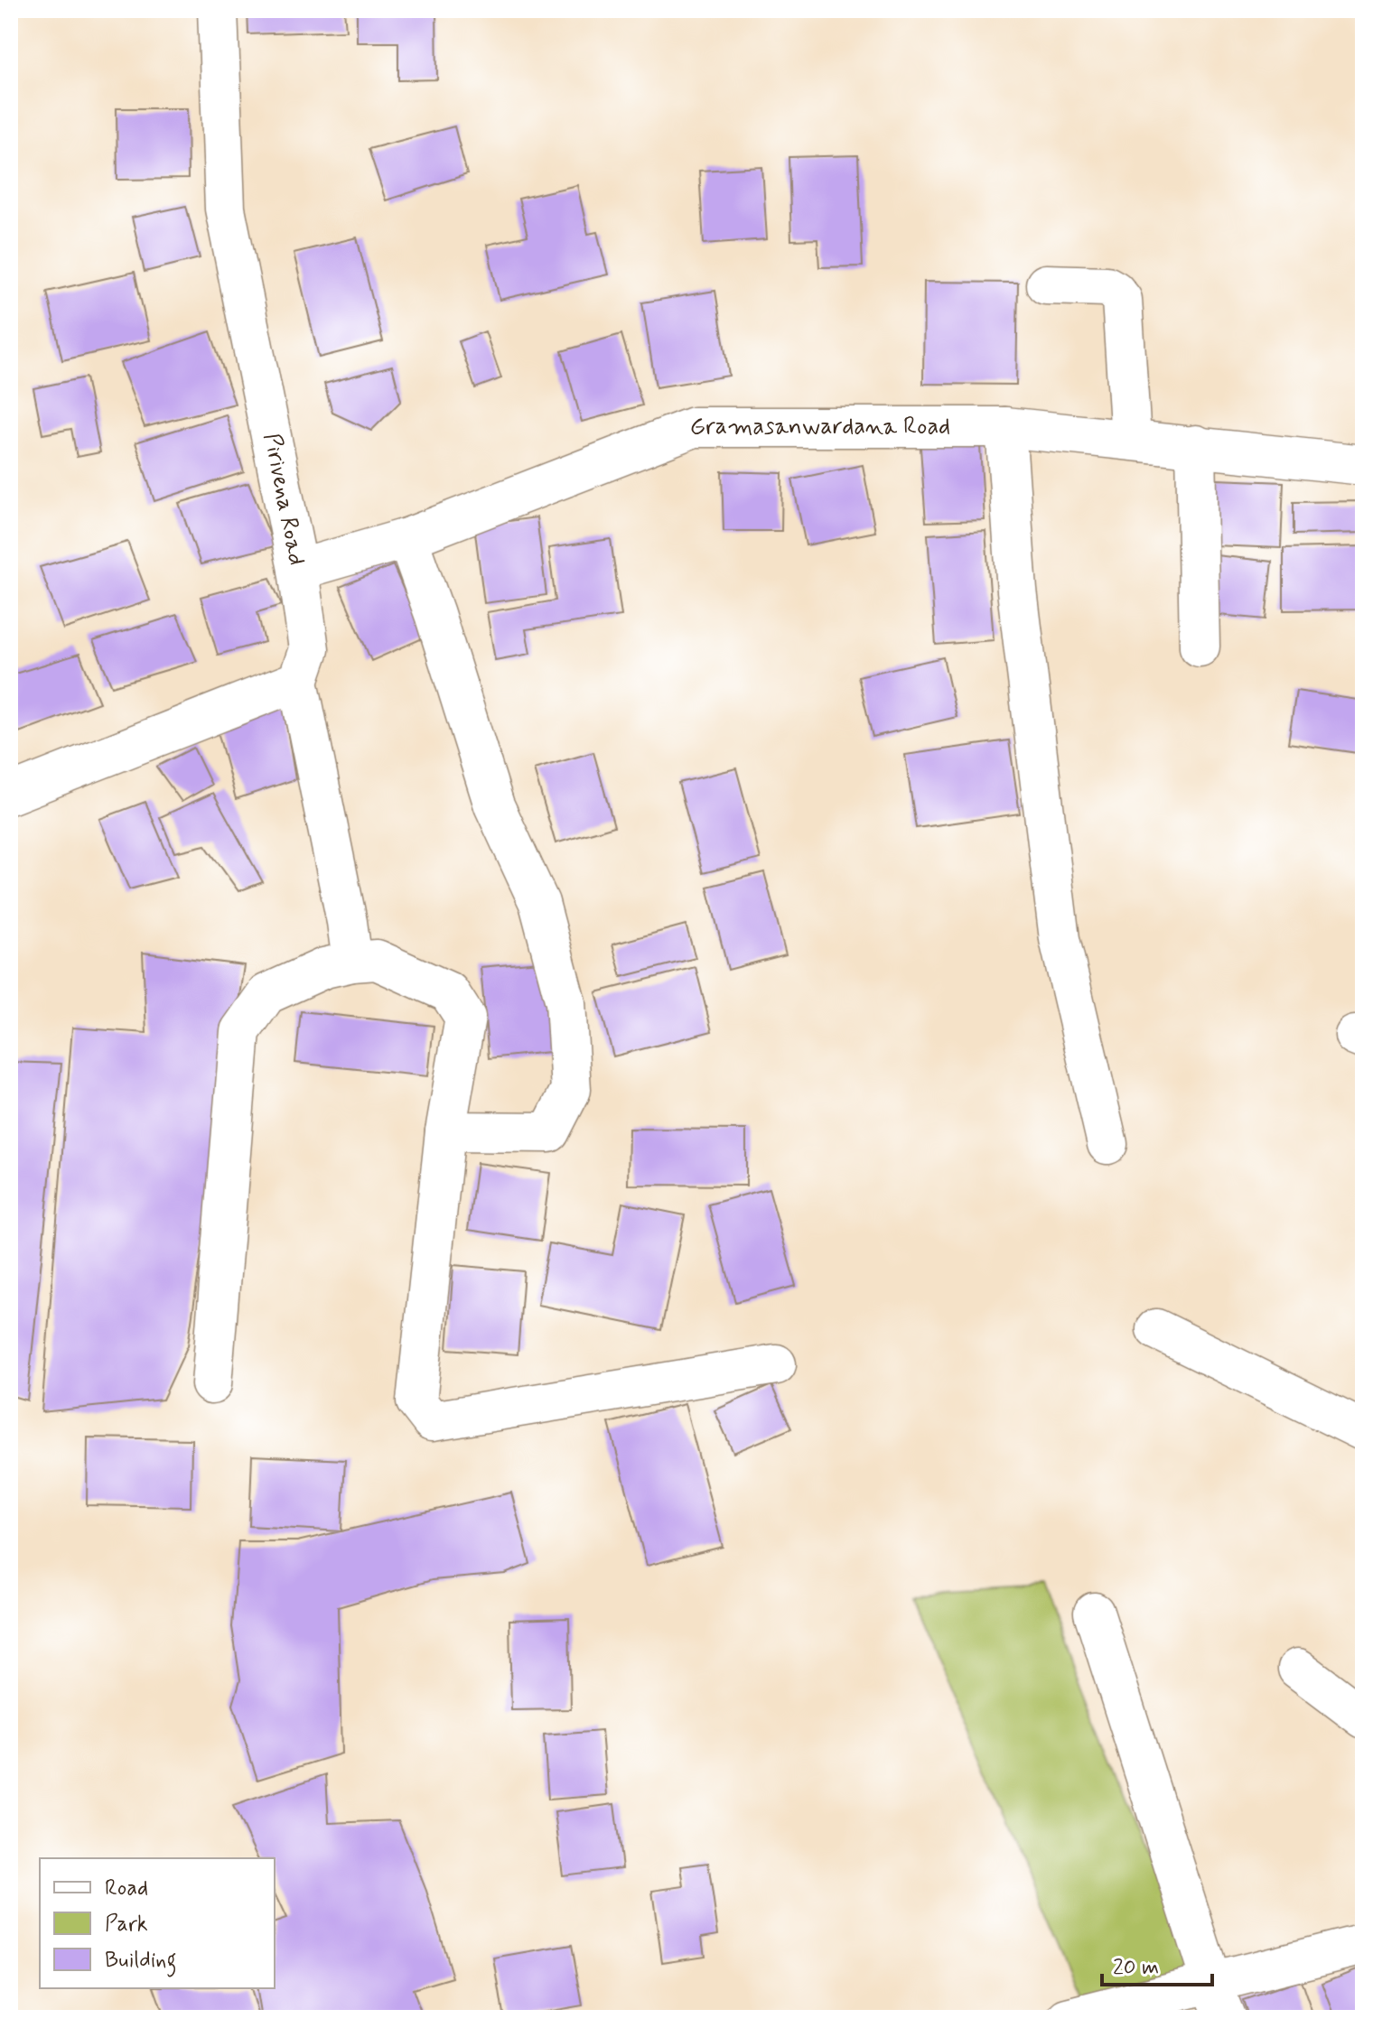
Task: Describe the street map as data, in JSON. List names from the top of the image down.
{
  "streets": {
    "street": ["Gramasanwardana Road", "Pirivena Road"]
  },
  "crossings": [
    ["Gramasanwardana Road", "Pirivena Road"]
  ],
  "legend": ["Road", "Park", "Building"],
  "scale_bar": "20 m"
}
